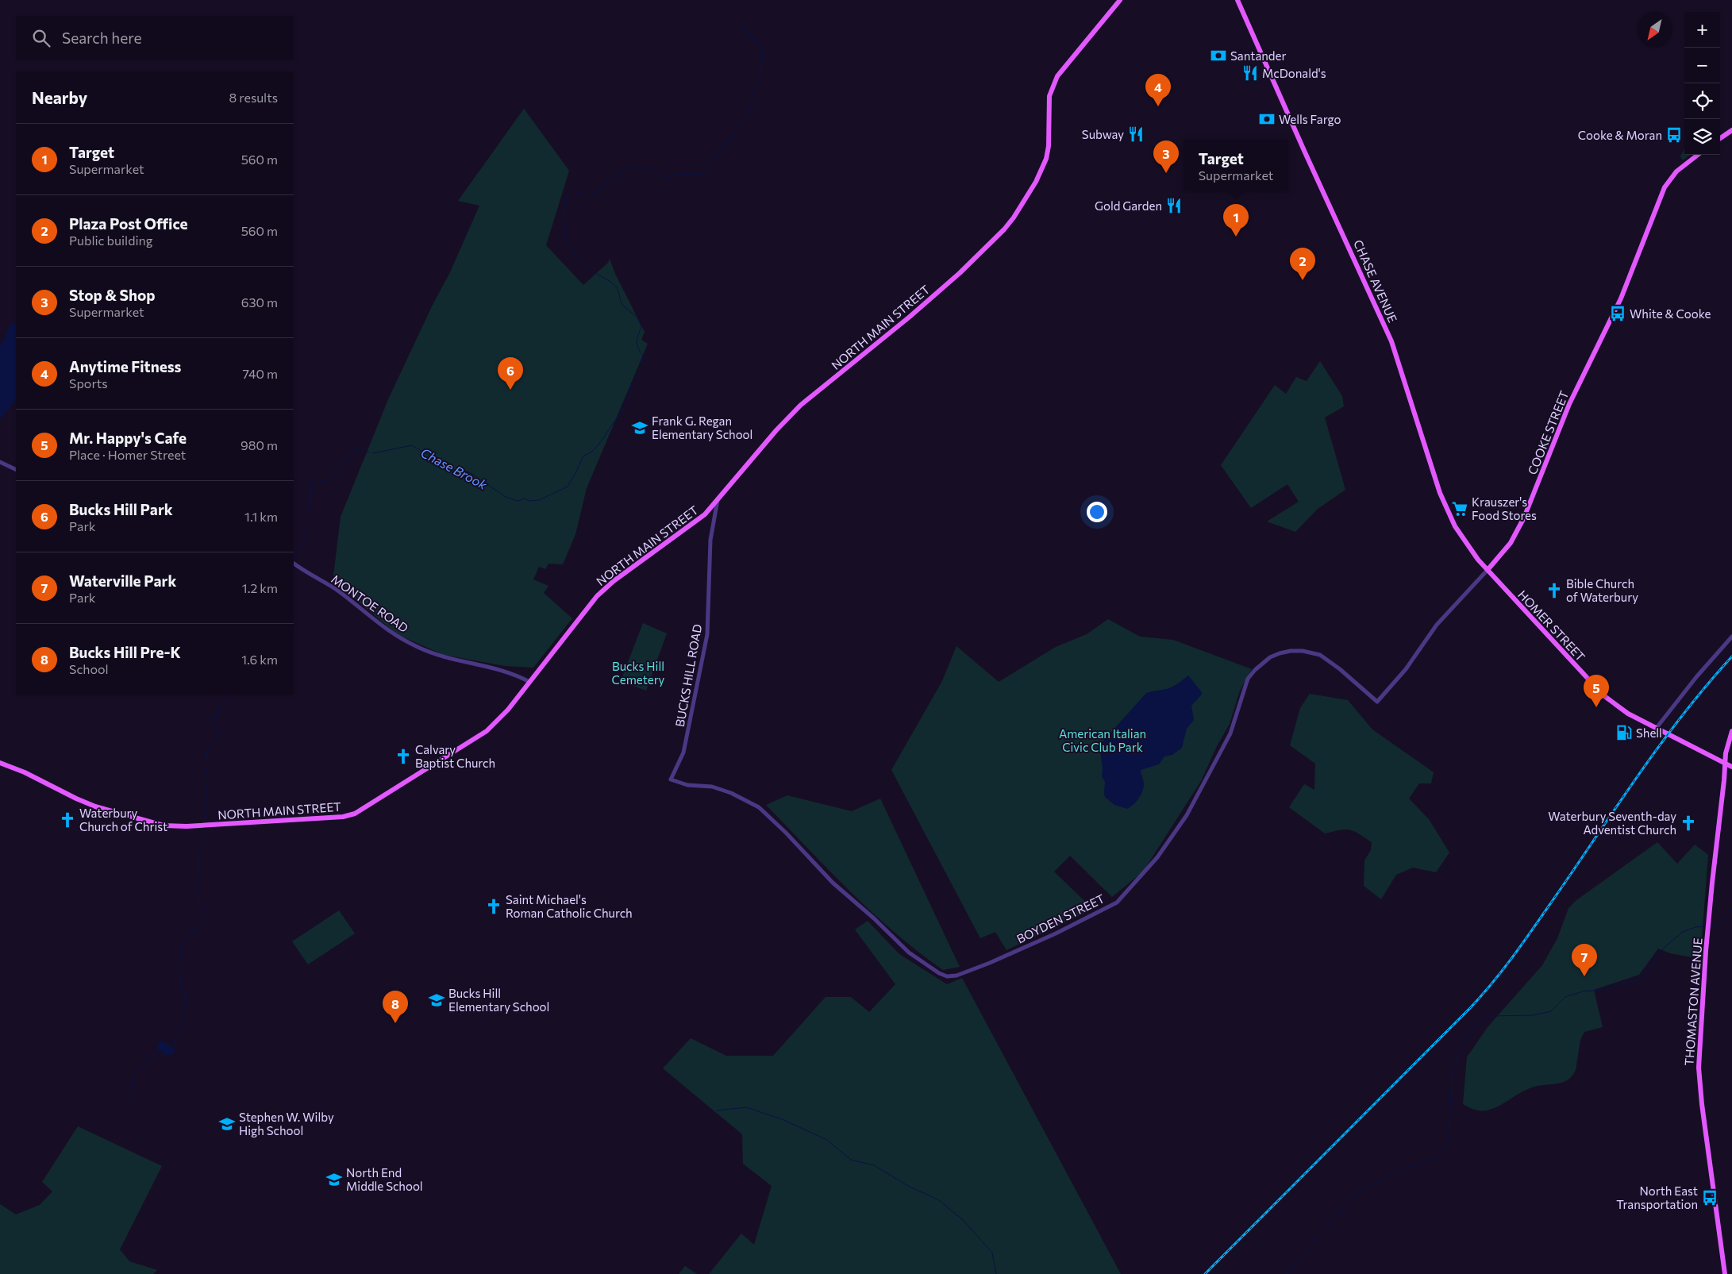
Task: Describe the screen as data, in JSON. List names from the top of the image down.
{
  "streets": {
    "main road": [
      "CHASE AVENUE",
      "NORTH MAIN STREET",
      "COOKE STREET",
      "HOMER STREET",
      "THOMASTON AVENUE"
    ],
    "street": ["MONTOE ROAD", "BUCKS HILL ROAD", "BOYDEN STREET"]
  },
  "crossings": [
    ["CHASE AVENUE", "COOKE STREET"],
    ["CHASE AVENUE", "HOMER STREET"],
    ["NORTH MAIN STREET", "MONTOE ROAD"],
    ["NORTH MAIN STREET", "BUCKS HILL ROAD"],
    ["COOKE STREET", "HOMER STREET"],
    ["COOKE STREET", "BOYDEN STREET"],
    ["HOMER STREET", "THOMASTON AVENUE"],
    ["BUCKS HILL ROAD", "BOYDEN STREET"]
  ],
  "water": ["Chase Brook"],
  "parks": ["Bucks Hill Cemetery", "American Italian Civic Club Park"],
  "places": {
    "bank": ["Santander", "Wells Fargo"],
    "restaurant": ["McDonald's", "Subway", "Gold Garden"],
    "bus stop": ["Cooke & Moran", "White & Cooke", "North East Transportation"],
    "school or university": [
      "Frank G. Regan Elementary School",
      "Bucks Hill Elementary School",
      "Stephen W. Wilby High School",
      "North End Middle School"
    ],
    "supermarket": ["Krauszer's Food Stores"],
    "church": [
      "Bible Church of Waterbury",
      "Calvary Baptist Church",
      "Waterbury Church of Christ",
      "Waterbury Seventh-day Adventist Church",
      "Saint Michael's Roman Catholic Church"
    ],
    "fuel station": ["Shell"]
  },
  "north": "bottom left",
  "page": {
    "map_buttons": ["+", "−"],
    "search": "Search here",
    "heading": ["Nearby", "8 results"],
    "pins": [
      "4",
      "3",
      "1",
      "2",
      "6",
      "5",
      "7",
      "8"
    ],
    "list": [
      {
        "mark": "1",
        "name": "Target",
        "note": "Supermarket",
        "value": "560 m"
      },
      {
        "mark": "2",
        "name": "Plaza Post Office",
        "note": "Public building",
        "value": "560 m"
      },
      {
        "mark": "3",
        "name": "Stop & Shop",
        "note": "Supermarket",
        "value": "630 m"
      },
      {
        "mark": "4",
        "name": "Anytime Fitness",
        "note": "Sports",
        "value": "740 m"
      },
      {
        "mark": "5",
        "name": "Mr. Happy's Cafe",
        "note": "Place · Homer Street",
        "value": "980 m"
      },
      {
        "mark": "6",
        "name": "Bucks Hill Park",
        "note": "Park",
        "value": "1.1 km"
      },
      {
        "mark": "7",
        "name": "Waterville Park",
        "note": "Park",
        "value": "1.2 km"
      },
      {
        "mark": "8",
        "name": "Bucks Hill Pre-K",
        "note": "School",
        "value": "1.6 km"
      }
    ],
    "popup": ["Target", "Supermarket"]
  }
}
